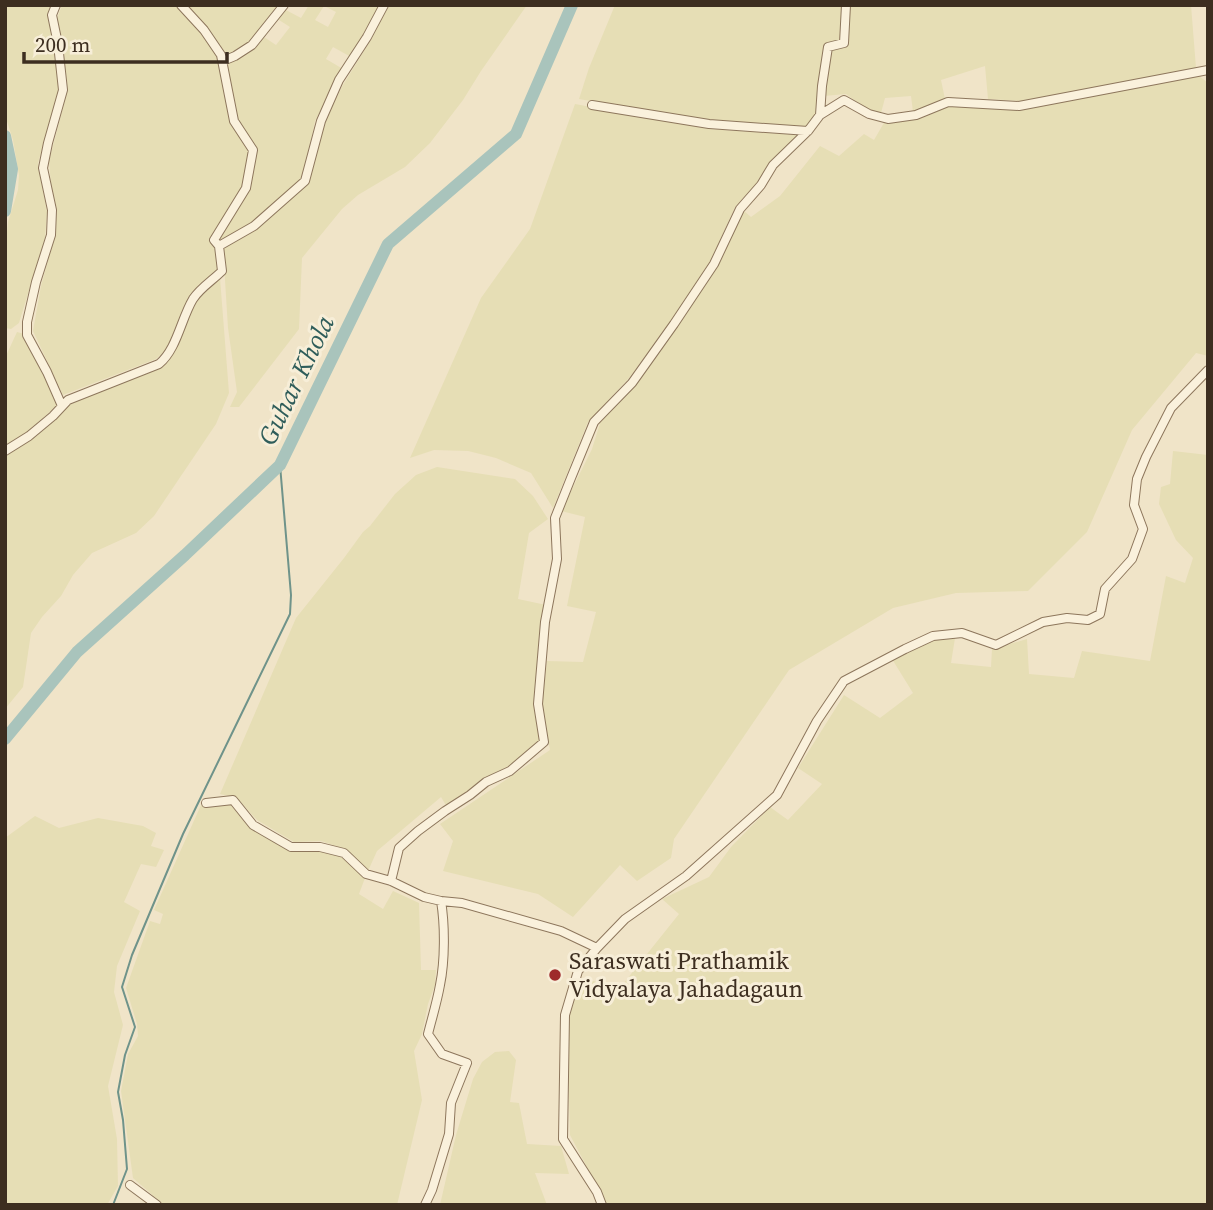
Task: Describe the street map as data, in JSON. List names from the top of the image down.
{
  "water": ["Guhar Khola"],
  "places": ["Saraswati Prathamik Vidyalaya Jahadagaun"],
  "scale_bar": "200 m"
}
